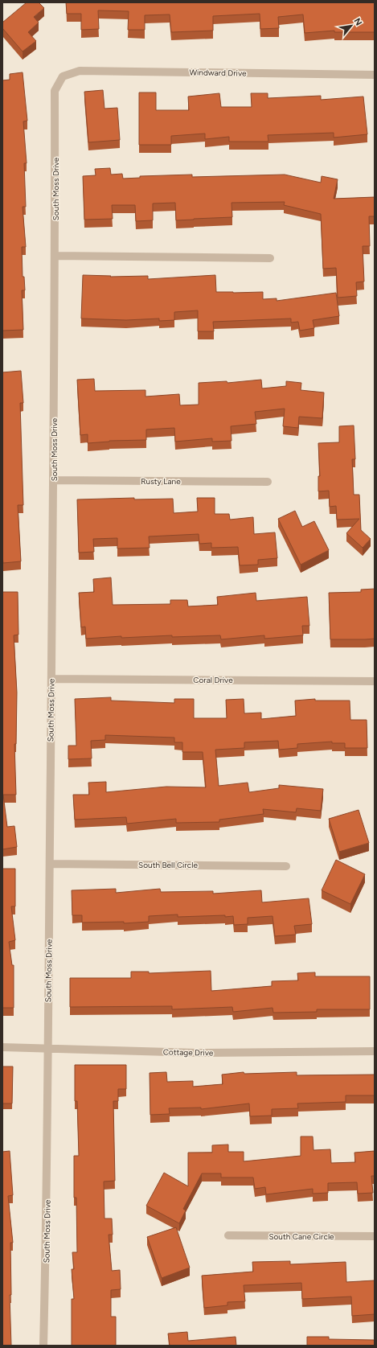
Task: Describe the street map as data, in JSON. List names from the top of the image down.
{
  "streets": {
    "street": [
      "Windward Drive",
      "South Moss Drive",
      "Rusty Lane",
      "Coral Drive",
      "South Bell Circle",
      "Cottage Drive",
      "South Cane Circle"
    ]
  },
  "crossings": [
    ["Windward Drive", "South Moss Drive"],
    ["South Moss Drive", "Rusty Lane"],
    ["South Moss Drive", "Coral Drive"],
    ["South Moss Drive", "South Bell Circle"],
    ["South Moss Drive", "Cottage Drive"]
  ],
  "north": "top right"
}
